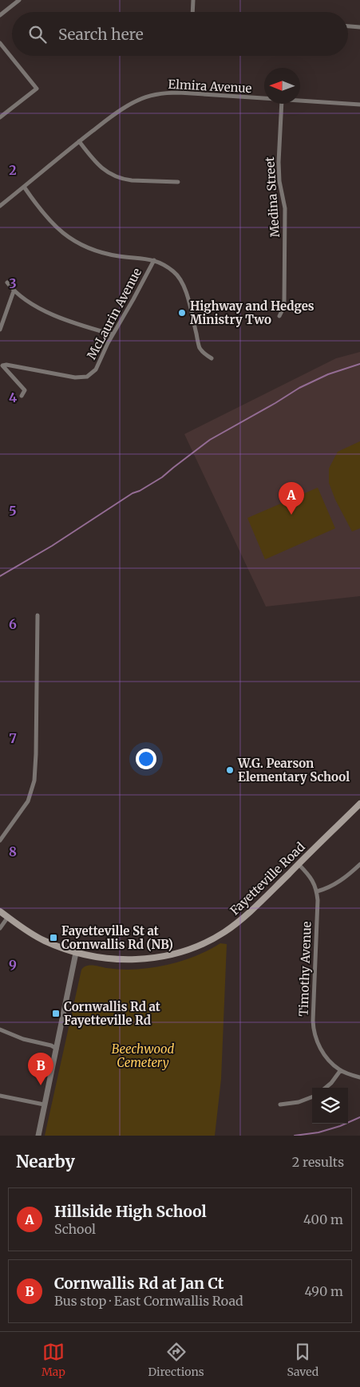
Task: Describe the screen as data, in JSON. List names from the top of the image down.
{
  "streets": {
    "main road": ["Fayetteville Road"],
    "street": [
      "Elmira Avenue",
      "Medina Street",
      "McLaurin Avenue",
      "Timothy Avenue"
    ]
  },
  "crossings": [
    ["Fayetteville Road", "Timothy Avenue"]
  ],
  "parks": ["Beechwood Cemetery"],
  "places": {
    "other": ["Highway and Hedges Ministry Two", "W.G. Pearson Elementary School"],
    "transit": ["Fayetteville St at Cornwallis Rd (NB)", "Cornwallis Rd at Fayetteville Rd"]
  },
  "north": "left",
  "page": {
    "search": "Search here",
    "pins": ["A", "B"],
    "heading": ["Nearby", "2 results"],
    "list": [
      {
        "mark": "A",
        "name": "Hillside High School",
        "note": "School",
        "value": "400 m"
      },
      {
        "mark": "B",
        "name": "Cornwallis Rd at Jan Ct",
        "note": "Bus stop · East Cornwallis Road",
        "value": "490 m"
      }
    ],
    "nav": ["Map", "Directions", "Saved"]
  },
  "grid": {
    "rows": [
      "2",
      "3",
      "4",
      "5",
      "6",
      "7",
      "8",
      "9"
    ]
  }
}
